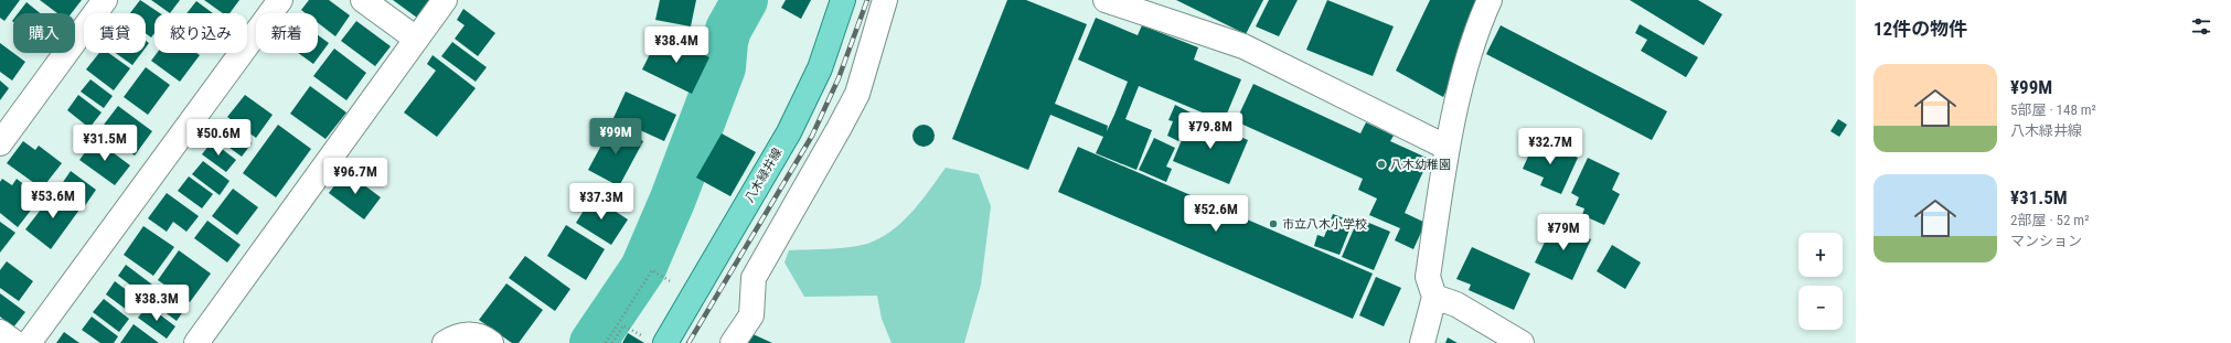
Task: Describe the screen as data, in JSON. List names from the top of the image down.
{
  "streets": {
    "main road": ["八木緑井線"]
  },
  "places": ["八木幼稚園", "市立八木小学校"],
  "page": {
    "heading": "12件の物件",
    "chip": [
      "購入",
      "賃貸",
      "絞り込み",
      "新着"
    ],
    "price": [
      "¥38.4M",
      "¥79.8M",
      "¥99M",
      "¥50.6M",
      "¥31.5M",
      "¥32.7M",
      "¥96.7M",
      "¥53.6M",
      "¥37.3M",
      "¥52.6M",
      "¥79M",
      "¥38.3M"
    ],
    "list": [
      {
        "name": "¥99M",
        "note": "5部屋 · 148 m² · 八木緑井線"
      },
      {
        "name": "¥31.5M",
        "note": "2部屋 · 52 m² · マンション"
      }
    ],
    "map_buttons": ["+", "−"]
  }
}
